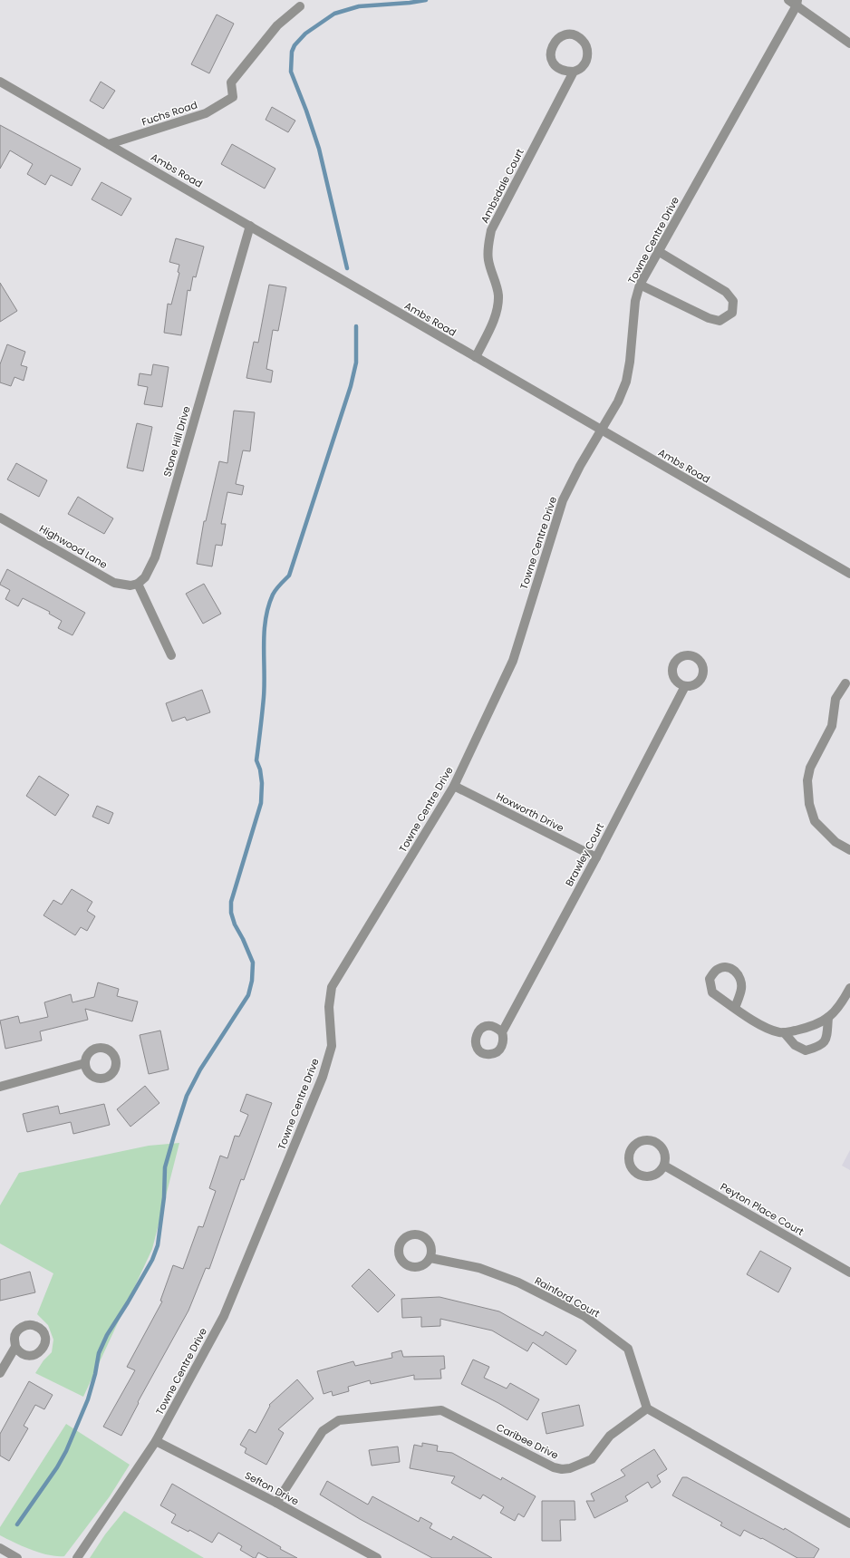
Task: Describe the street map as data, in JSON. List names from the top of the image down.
{
  "streets": {
    "street": [
      "Fuchs Road",
      "Ambs Road",
      "Ambsdale Court",
      "Towne Centre Drive",
      "Stone Hill Drive",
      "Highwood Lane",
      "Hoxworth Drive",
      "Brawley Court",
      "Peyton Place Court",
      "Rainford Court",
      "Caribee Drive",
      "Sefton Drive"
    ]
  },
  "crossings": [
    ["Fuchs Road", "Ambs Road"],
    ["Ambs Road", "Ambsdale Court"],
    ["Ambs Road", "Towne Centre Drive"],
    ["Ambs Road", "Stone Hill Drive"],
    ["Towne Centre Drive", "Hoxworth Drive"],
    ["Towne Centre Drive", "Sefton Drive"],
    ["Stone Hill Drive", "Highwood Lane"],
    ["Hoxworth Drive", "Brawley Court"],
    ["Rainford Court", "Caribee Drive"],
    ["Caribee Drive", "Sefton Drive"]
  ]
}
